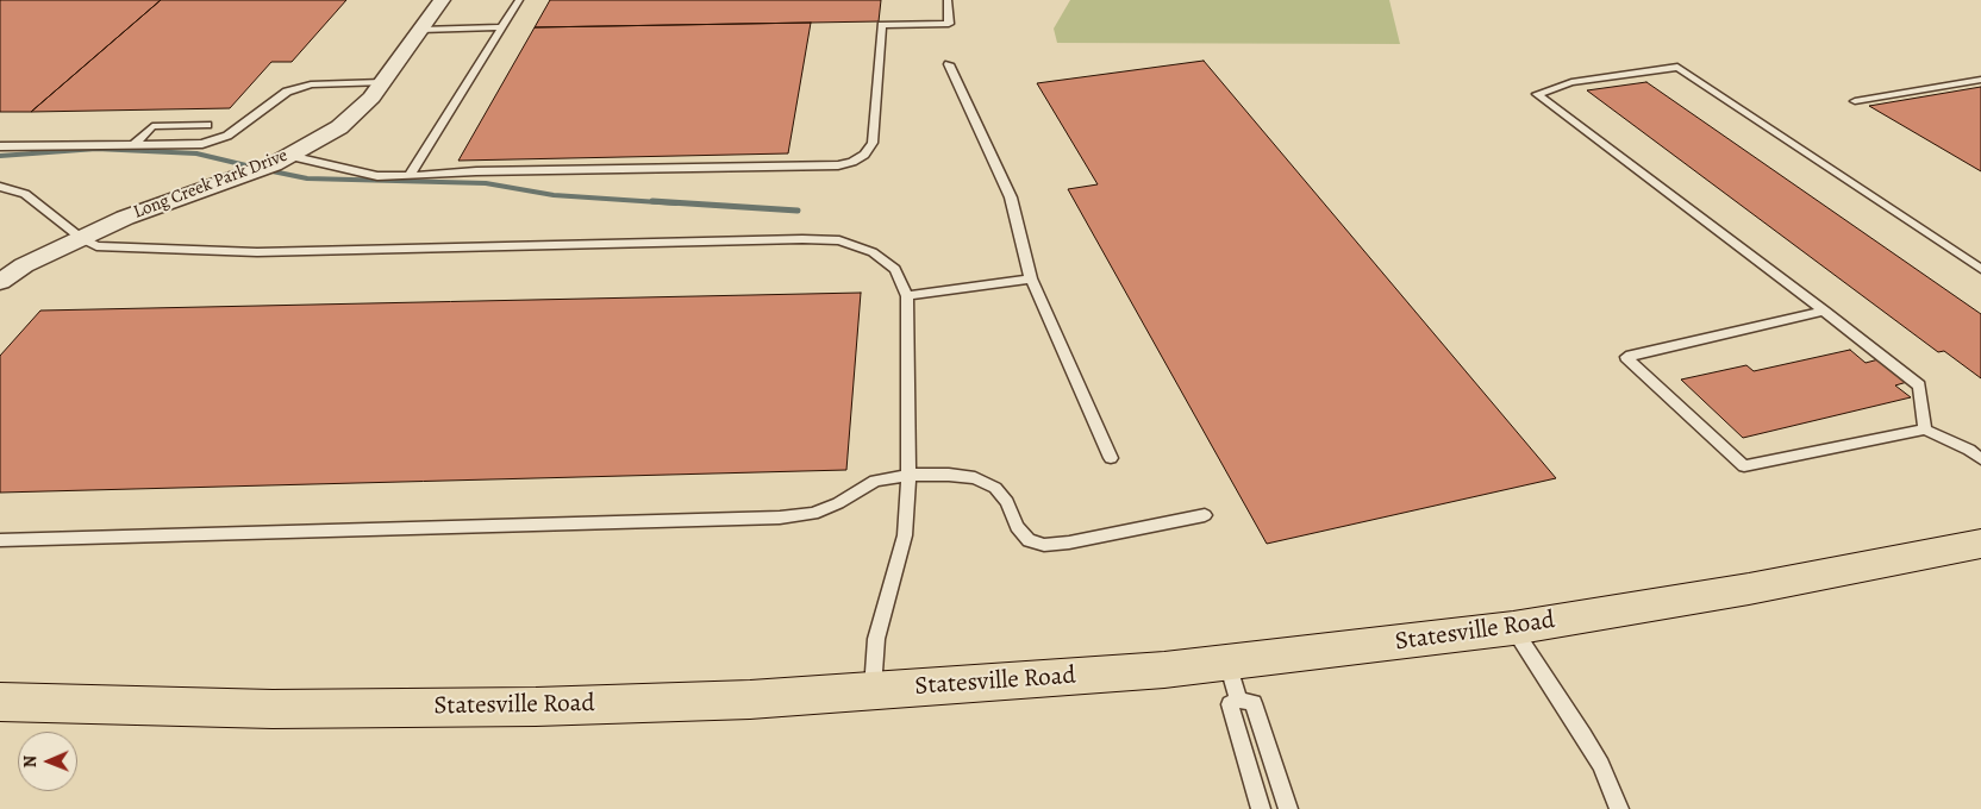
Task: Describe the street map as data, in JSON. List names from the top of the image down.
{
  "streets": {
    "main road": ["Statesville Road"],
    "street": ["Long Creek Park Drive"]
  },
  "north": "left"
}
